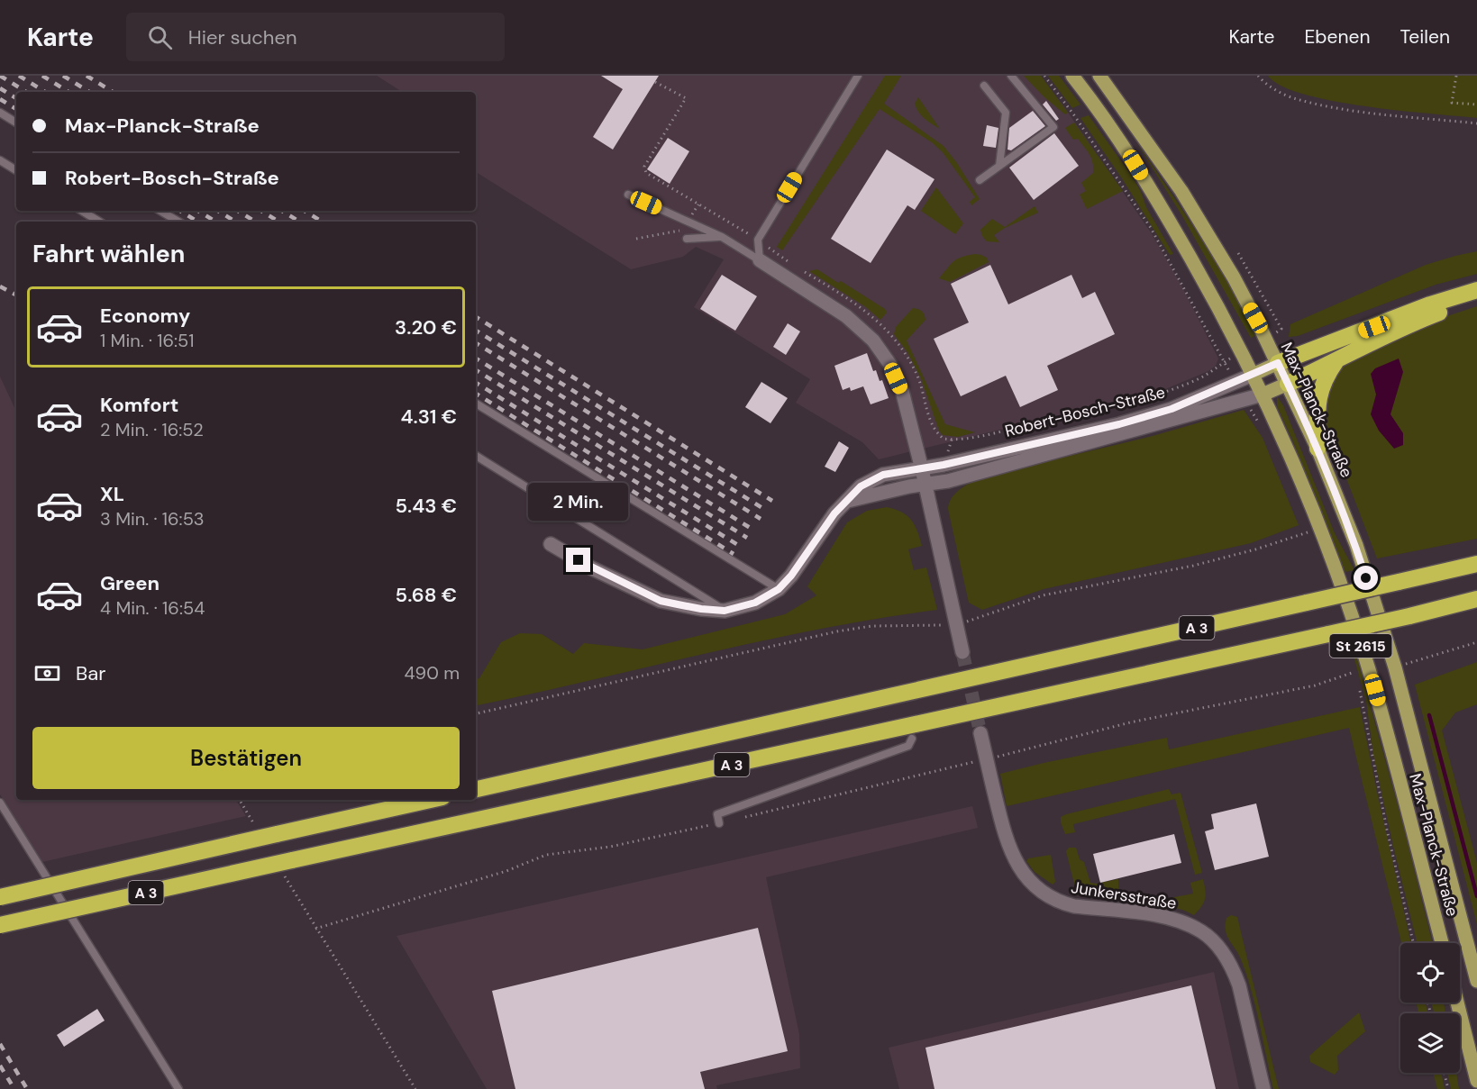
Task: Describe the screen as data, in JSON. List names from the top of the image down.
{
  "streets": {
    "highway": ["A 3"],
    "main road": ["Max-Planck-Straße", "St 2615"],
    "street": ["Robert-Bosch-Straße", "Junkersstraße"]
  },
  "crossings": [
    ["Max-Planck-Straße", "Robert-Bosch-Straße"]
  ],
  "page": {
    "header": "Karte",
    "search": "Hier suchen",
    "nav": ["Karte", "Ebenen", "Teilen"],
    "banner": ["Max-Planck-Straße", "Robert-Bosch-Straße"],
    "heading": "Fahrt wählen",
    "list": [
      {
        "name": "Economy",
        "note": "1 Min. · 16:51",
        "value": "3.20 €"
      },
      {
        "name": "Komfort",
        "note": "2 Min. · 16:52",
        "value": "4.31 €"
      },
      {
        "name": "XL",
        "note": "3 Min. · 16:53",
        "value": "5.43 €"
      },
      {
        "name": "Green",
        "note": "4 Min. · 16:54",
        "value": "5.68 €"
      }
    ],
    "bubble": "2 Min.",
    "pay": ["Bar", "490 m"],
    "buttons": "Bestätigen"
  }
}
